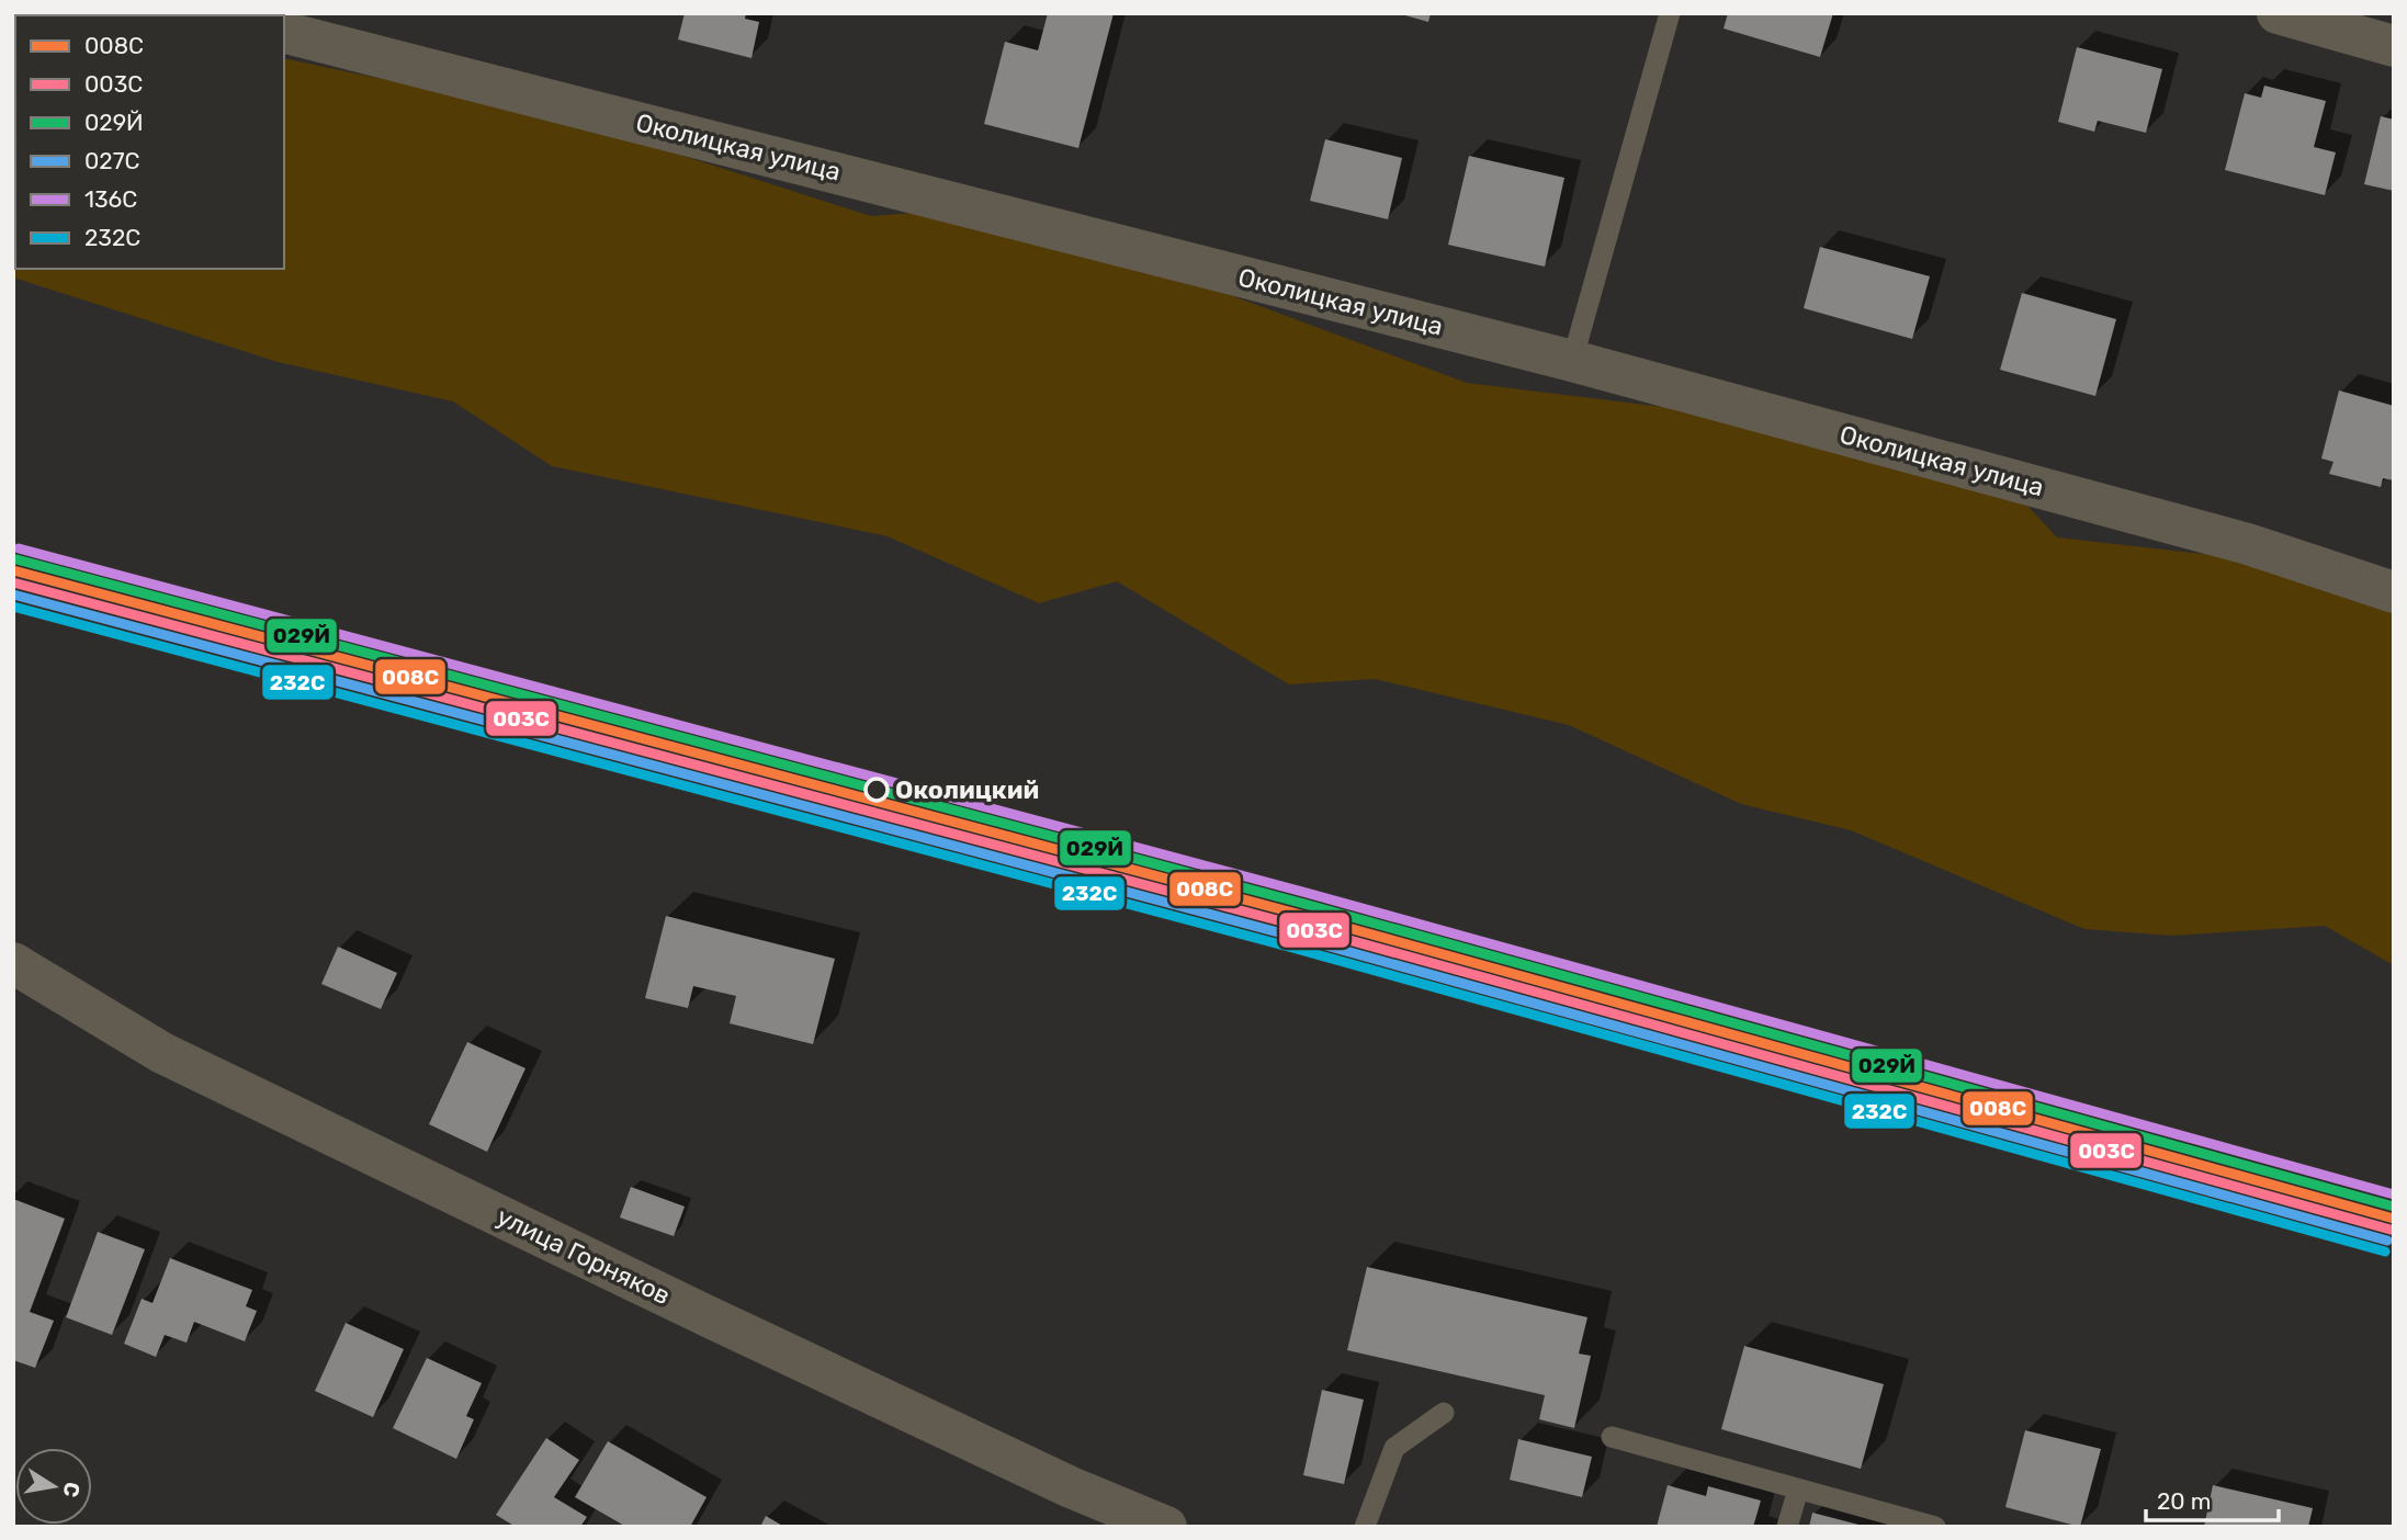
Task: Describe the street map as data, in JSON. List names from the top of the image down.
{
  "streets": {
    "street": ["Околицкая улица", "улица Горняков"]
  },
  "places": ["Околицкий"],
  "lines": [
    "transit line 136С",
    "transit line 029Й",
    "transit line 008С",
    "transit line 003С",
    "transit line 027С",
    "transit line 232C"
  ],
  "legend": [
    "008С",
    "003С",
    "029Й",
    "027С",
    "136С",
    "232C"
  ],
  "scale_bar": "20 m",
  "north": "right"
}
